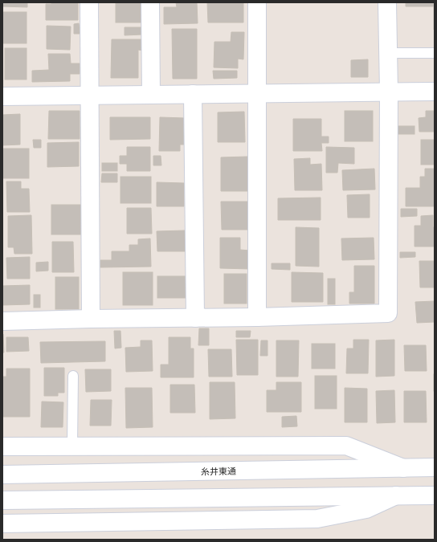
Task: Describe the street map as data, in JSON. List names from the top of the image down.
{
  "streets": {
    "street": ["糸井東通"]
  }
}
